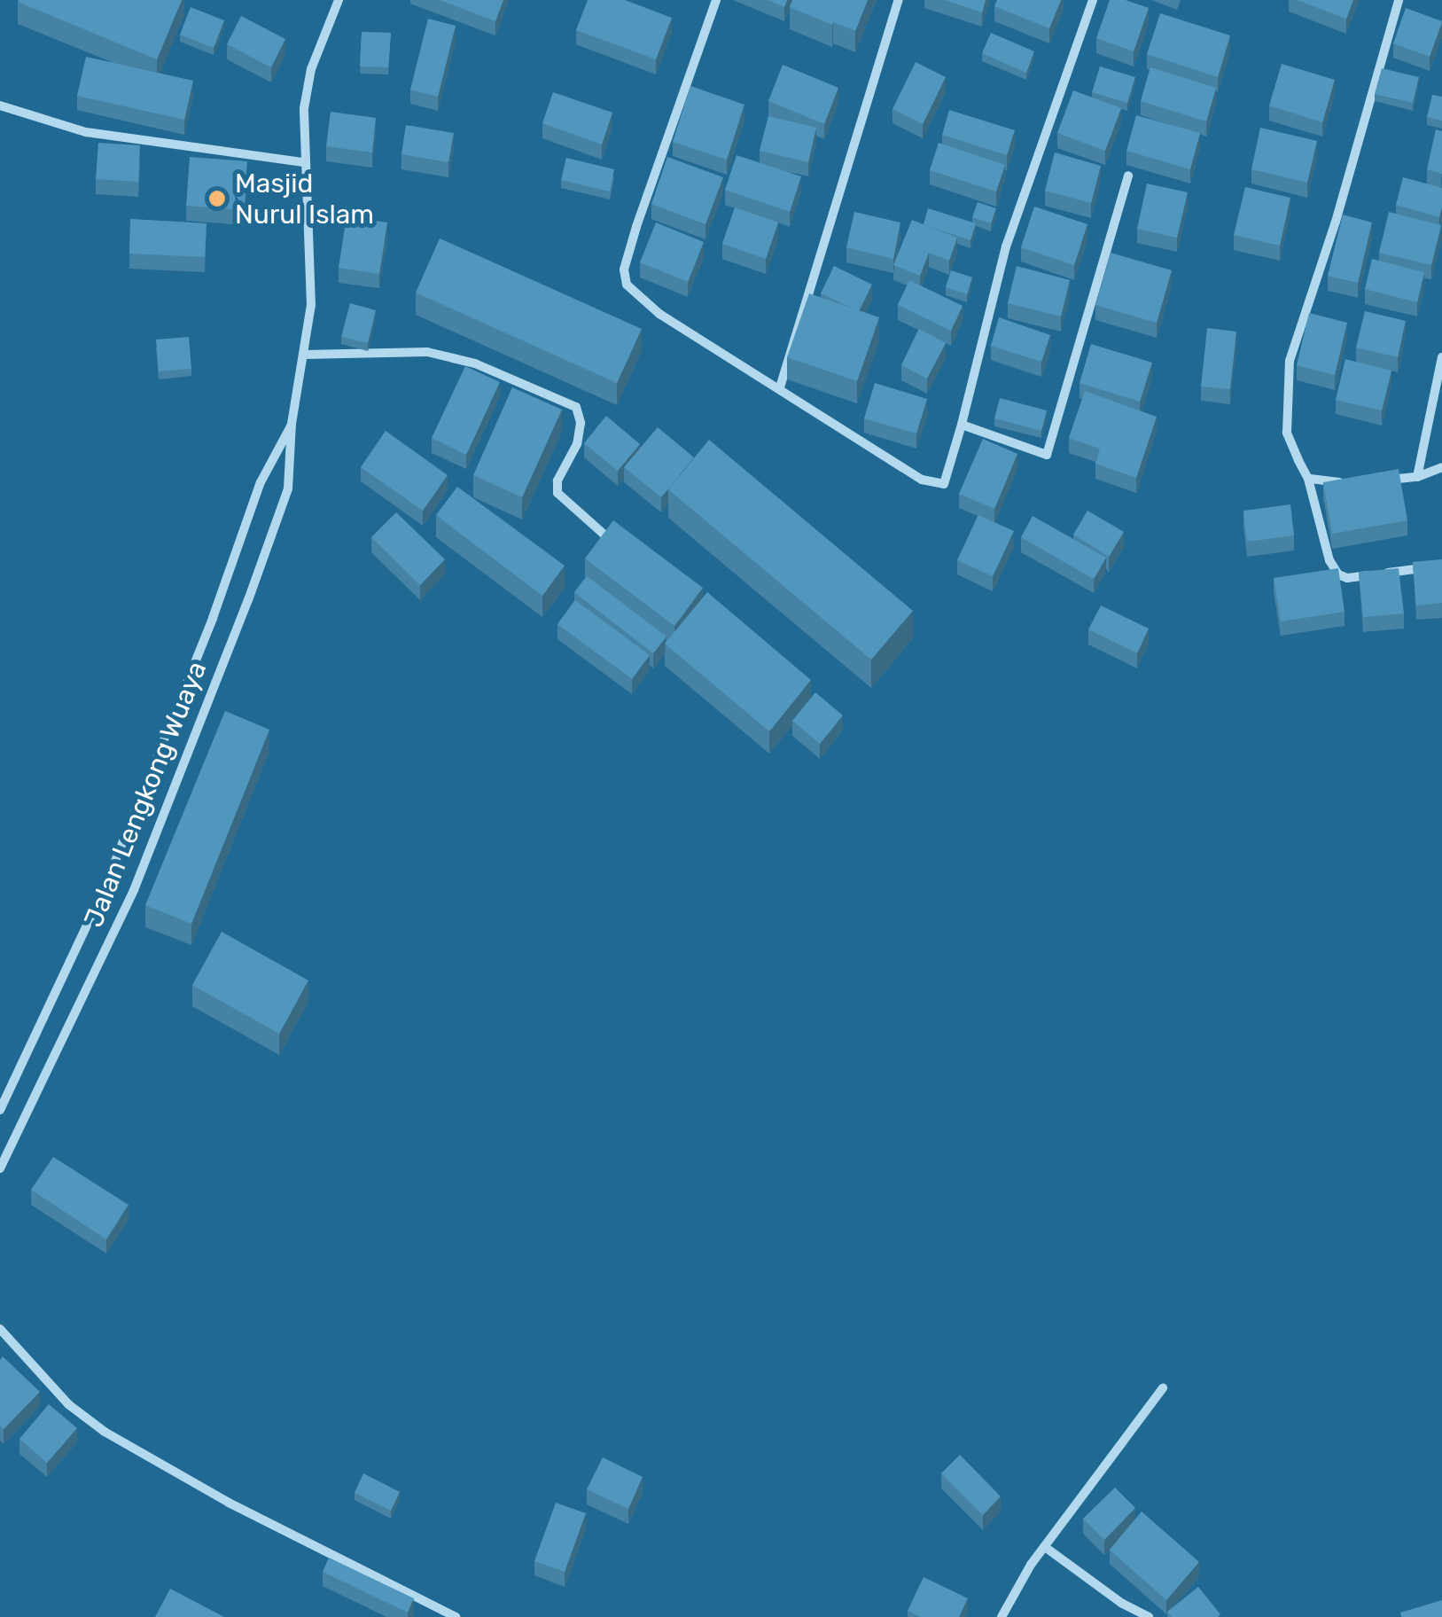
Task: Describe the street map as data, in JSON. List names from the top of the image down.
{
  "streets": {
    "street": ["Jalan Lengkong Wuaya"]
  },
  "places": ["Masjid Nurul Islam"]
}
